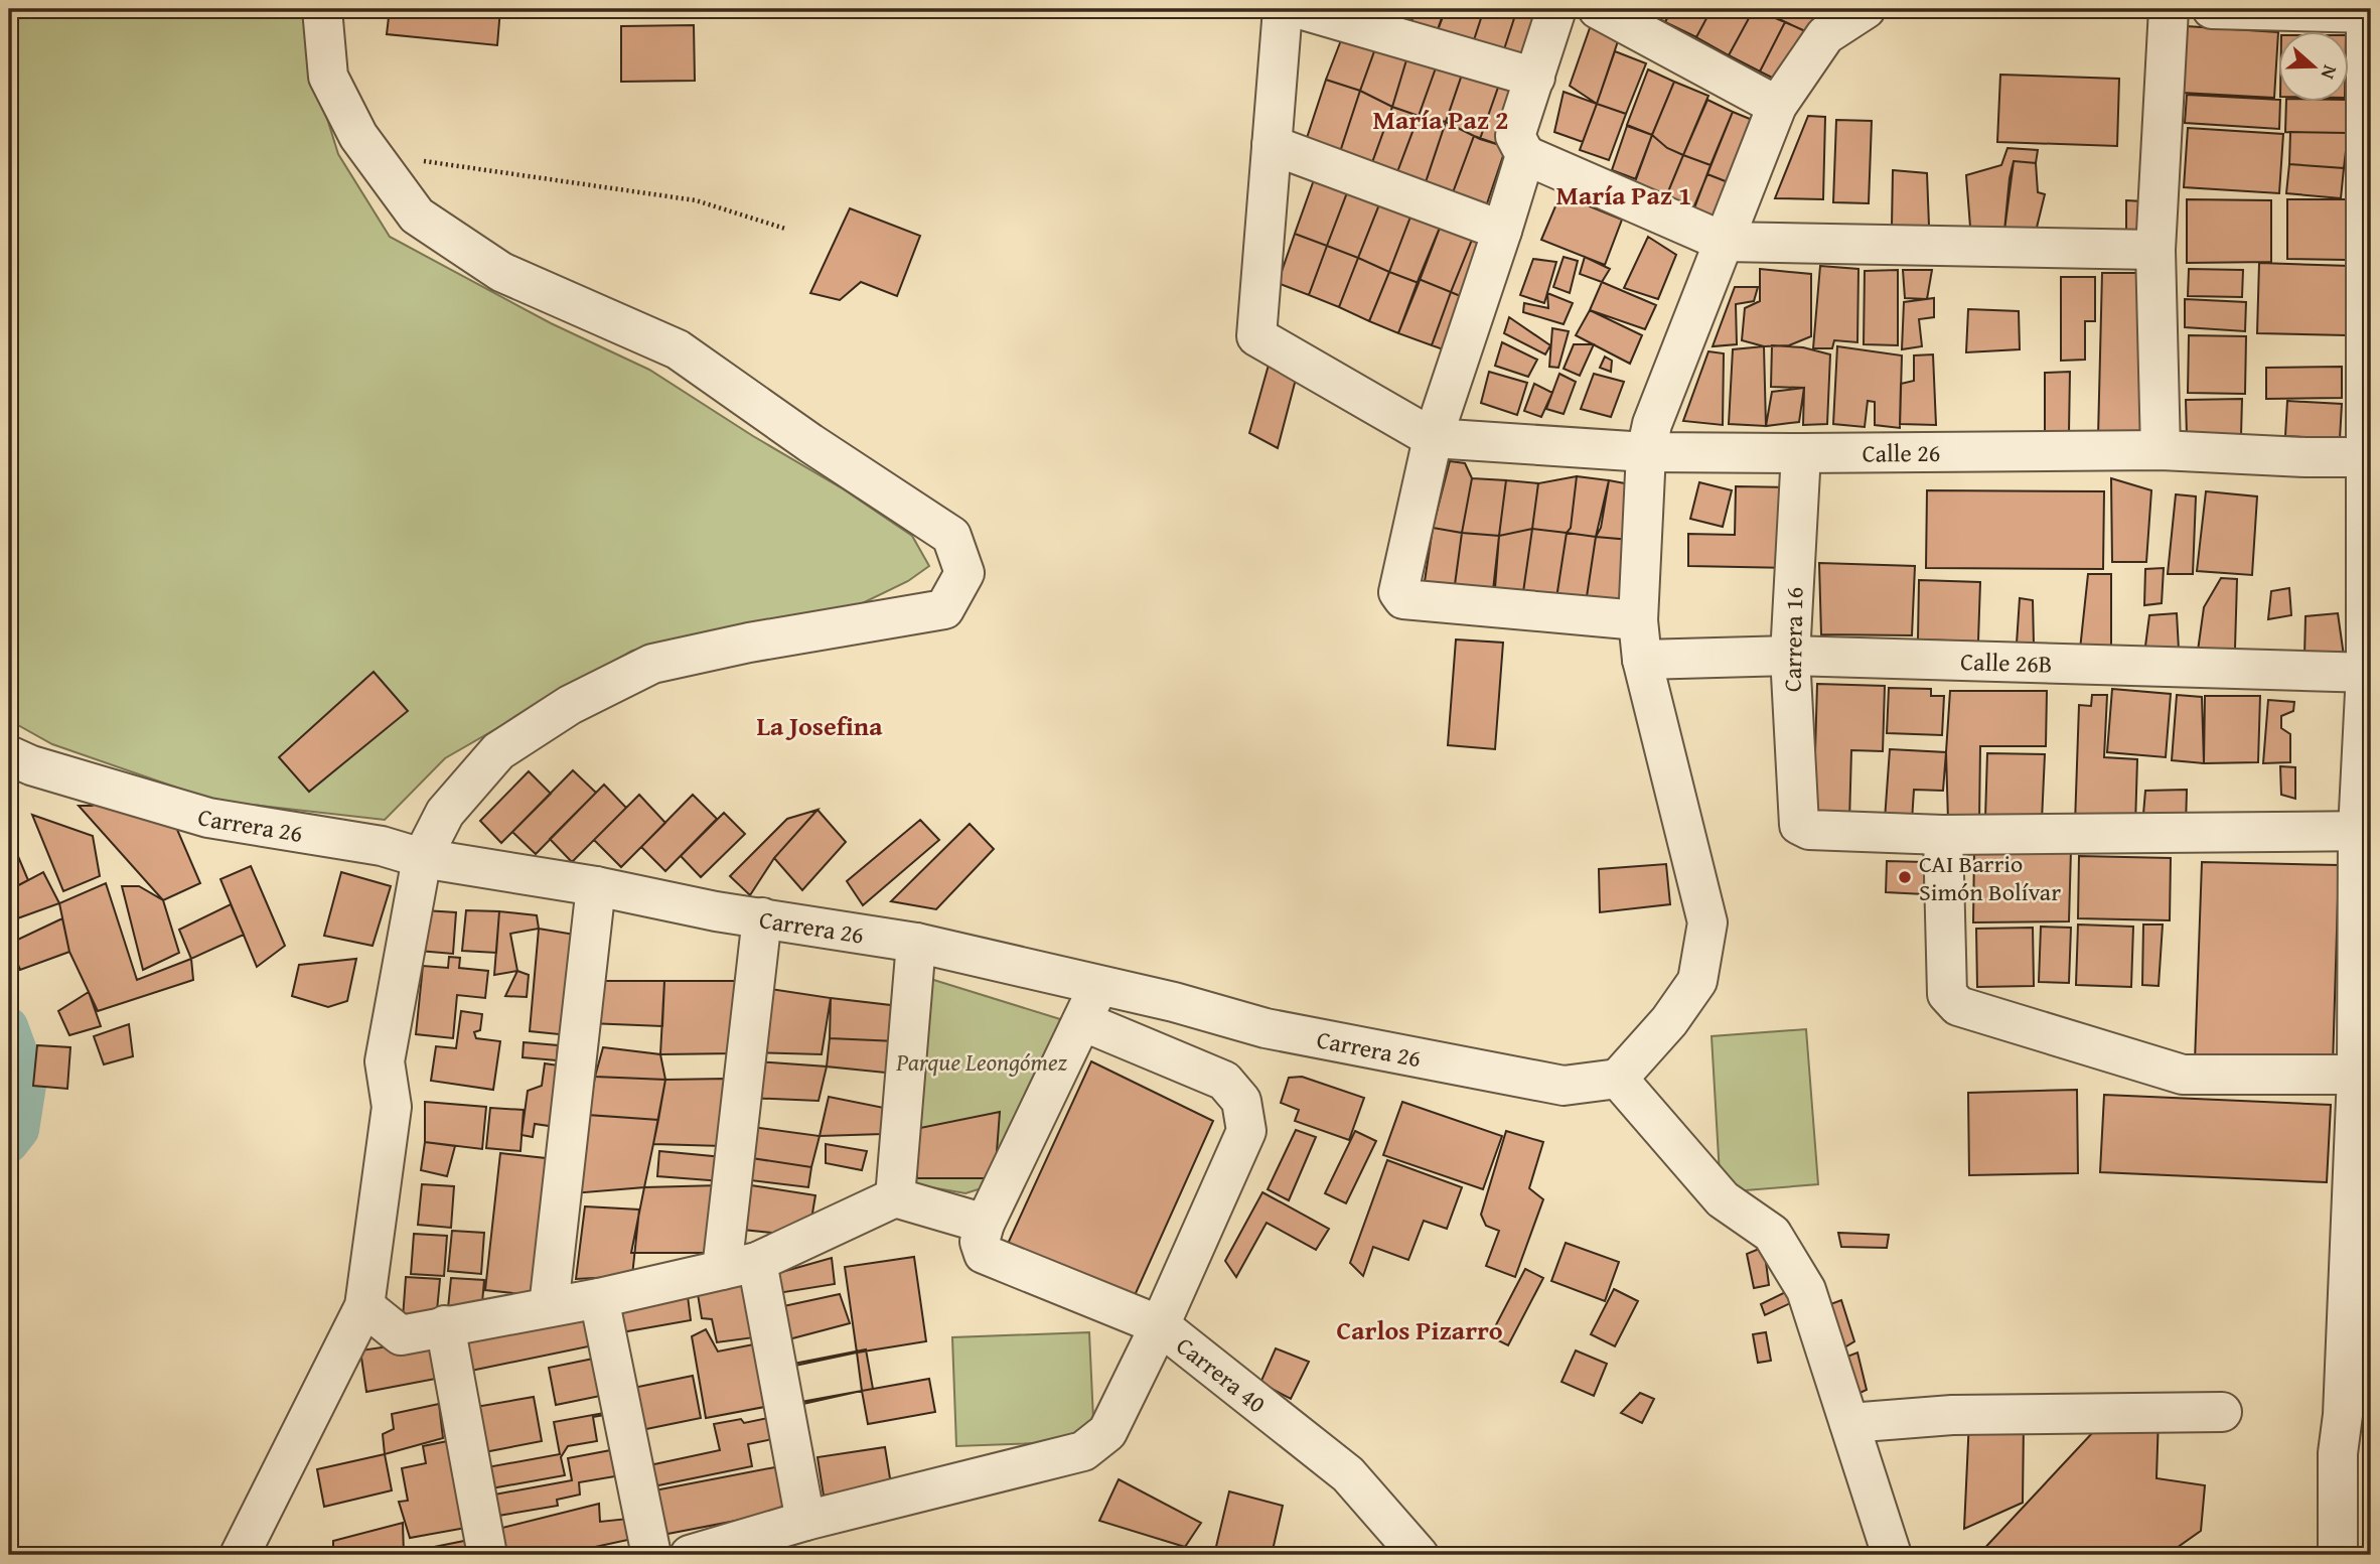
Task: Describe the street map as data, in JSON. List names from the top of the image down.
{
  "streets": {
    "street": [
      "Calle 26",
      "Carrera 16",
      "Calle 26B",
      "Carrera 26",
      "Carrera 40"
    ]
  },
  "crossings": [
    ["Calle 26", "Carrera 16"],
    ["Carrera 16", "Calle 26B"]
  ],
  "districts": [
    "María Paz 2",
    "María Paz 1",
    "La Josefina",
    "Carlos Pizarro"
  ],
  "parks": ["Parque Leongómez"],
  "places": ["CAI Barrio Simón Bolívar"],
  "north": "right"
}
